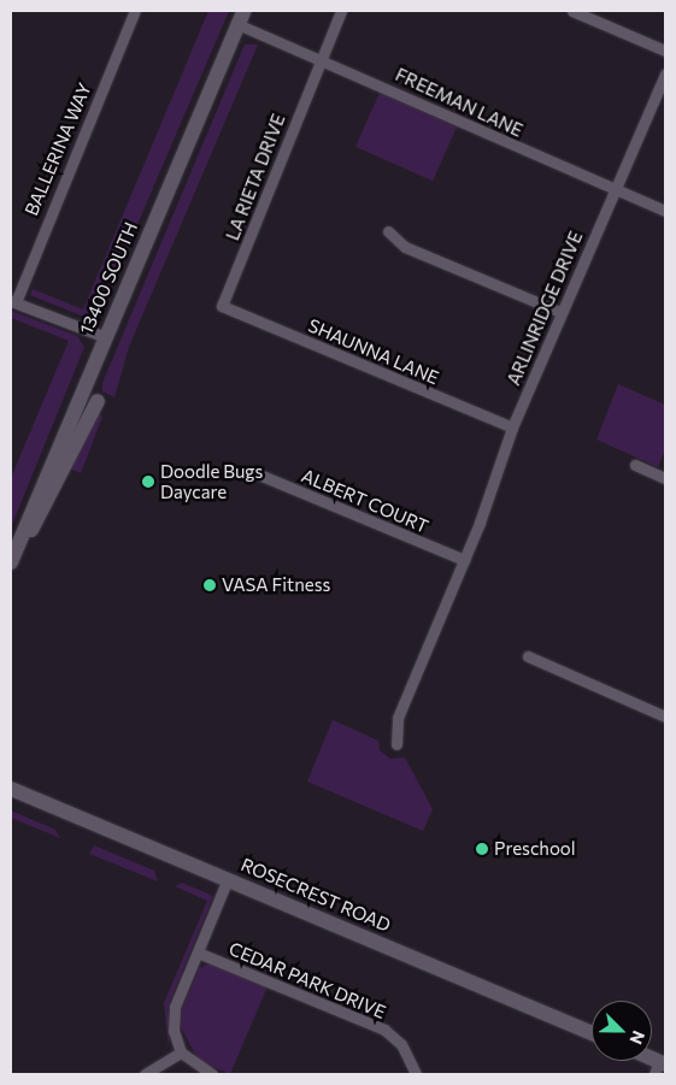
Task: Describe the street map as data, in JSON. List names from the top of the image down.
{
  "streets": {
    "main road": ["13400 SOUTH", "ROSECREST ROAD"],
    "street": [
      "FREEMAN LANE",
      "BALLERINA WAY",
      "LA RIETA DRIVE",
      "ARLINRIDGE DRIVE",
      "SHAUNNA LANE",
      "ALBERT COURT",
      "CEDAR PARK DRIVE"
    ]
  },
  "crossings": [
    ["FREEMAN LANE", "LA RIETA DRIVE"],
    ["FREEMAN LANE", "13400 SOUTH"],
    ["FREEMAN LANE", "ARLINRIDGE DRIVE"],
    ["LA RIETA DRIVE", "SHAUNNA LANE"],
    ["ARLINRIDGE DRIVE", "SHAUNNA LANE"],
    ["ARLINRIDGE DRIVE", "ALBERT COURT"]
  ],
  "places": ["Doodle Bugs Daycare", "VASA Fitness", "Preschool"],
  "north": "bottom right"
}
